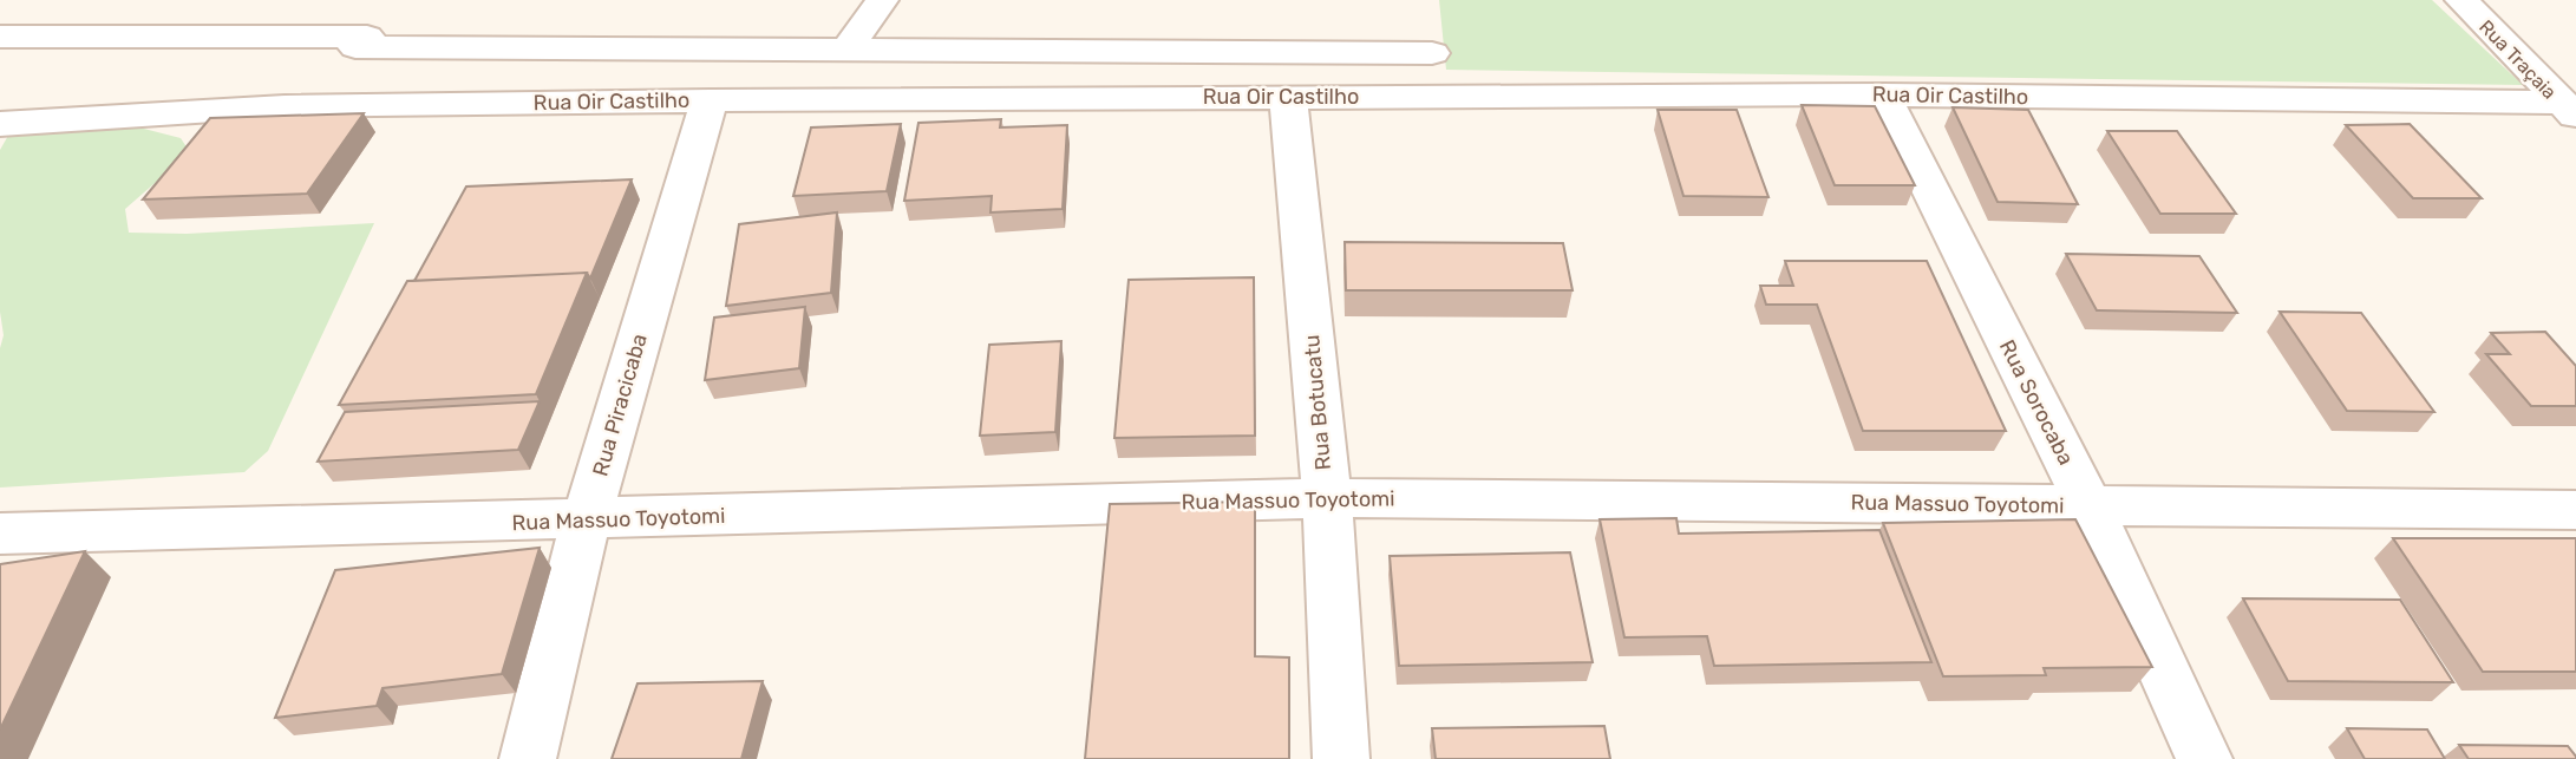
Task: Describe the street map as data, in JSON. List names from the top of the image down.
{
  "streets": {
    "street": [
      "Rua Traçaia",
      "Rua Oir Castilho",
      "Rua Botucatu",
      "Rua Sorocaba",
      "Rua Piracicaba",
      "Rua Massuo Toyotomi"
    ]
  },
  "crossings": [
    ["Rua Traçaia", "Rua Oir Castilho"],
    ["Rua Oir Castilho", "Rua Botucatu"],
    ["Rua Oir Castilho", "Rua Sorocaba"],
    ["Rua Oir Castilho", "Rua Piracicaba"],
    ["Rua Botucatu", "Rua Massuo Toyotomi"],
    ["Rua Sorocaba", "Rua Massuo Toyotomi"],
    ["Rua Piracicaba", "Rua Massuo Toyotomi"]
  ]
}
